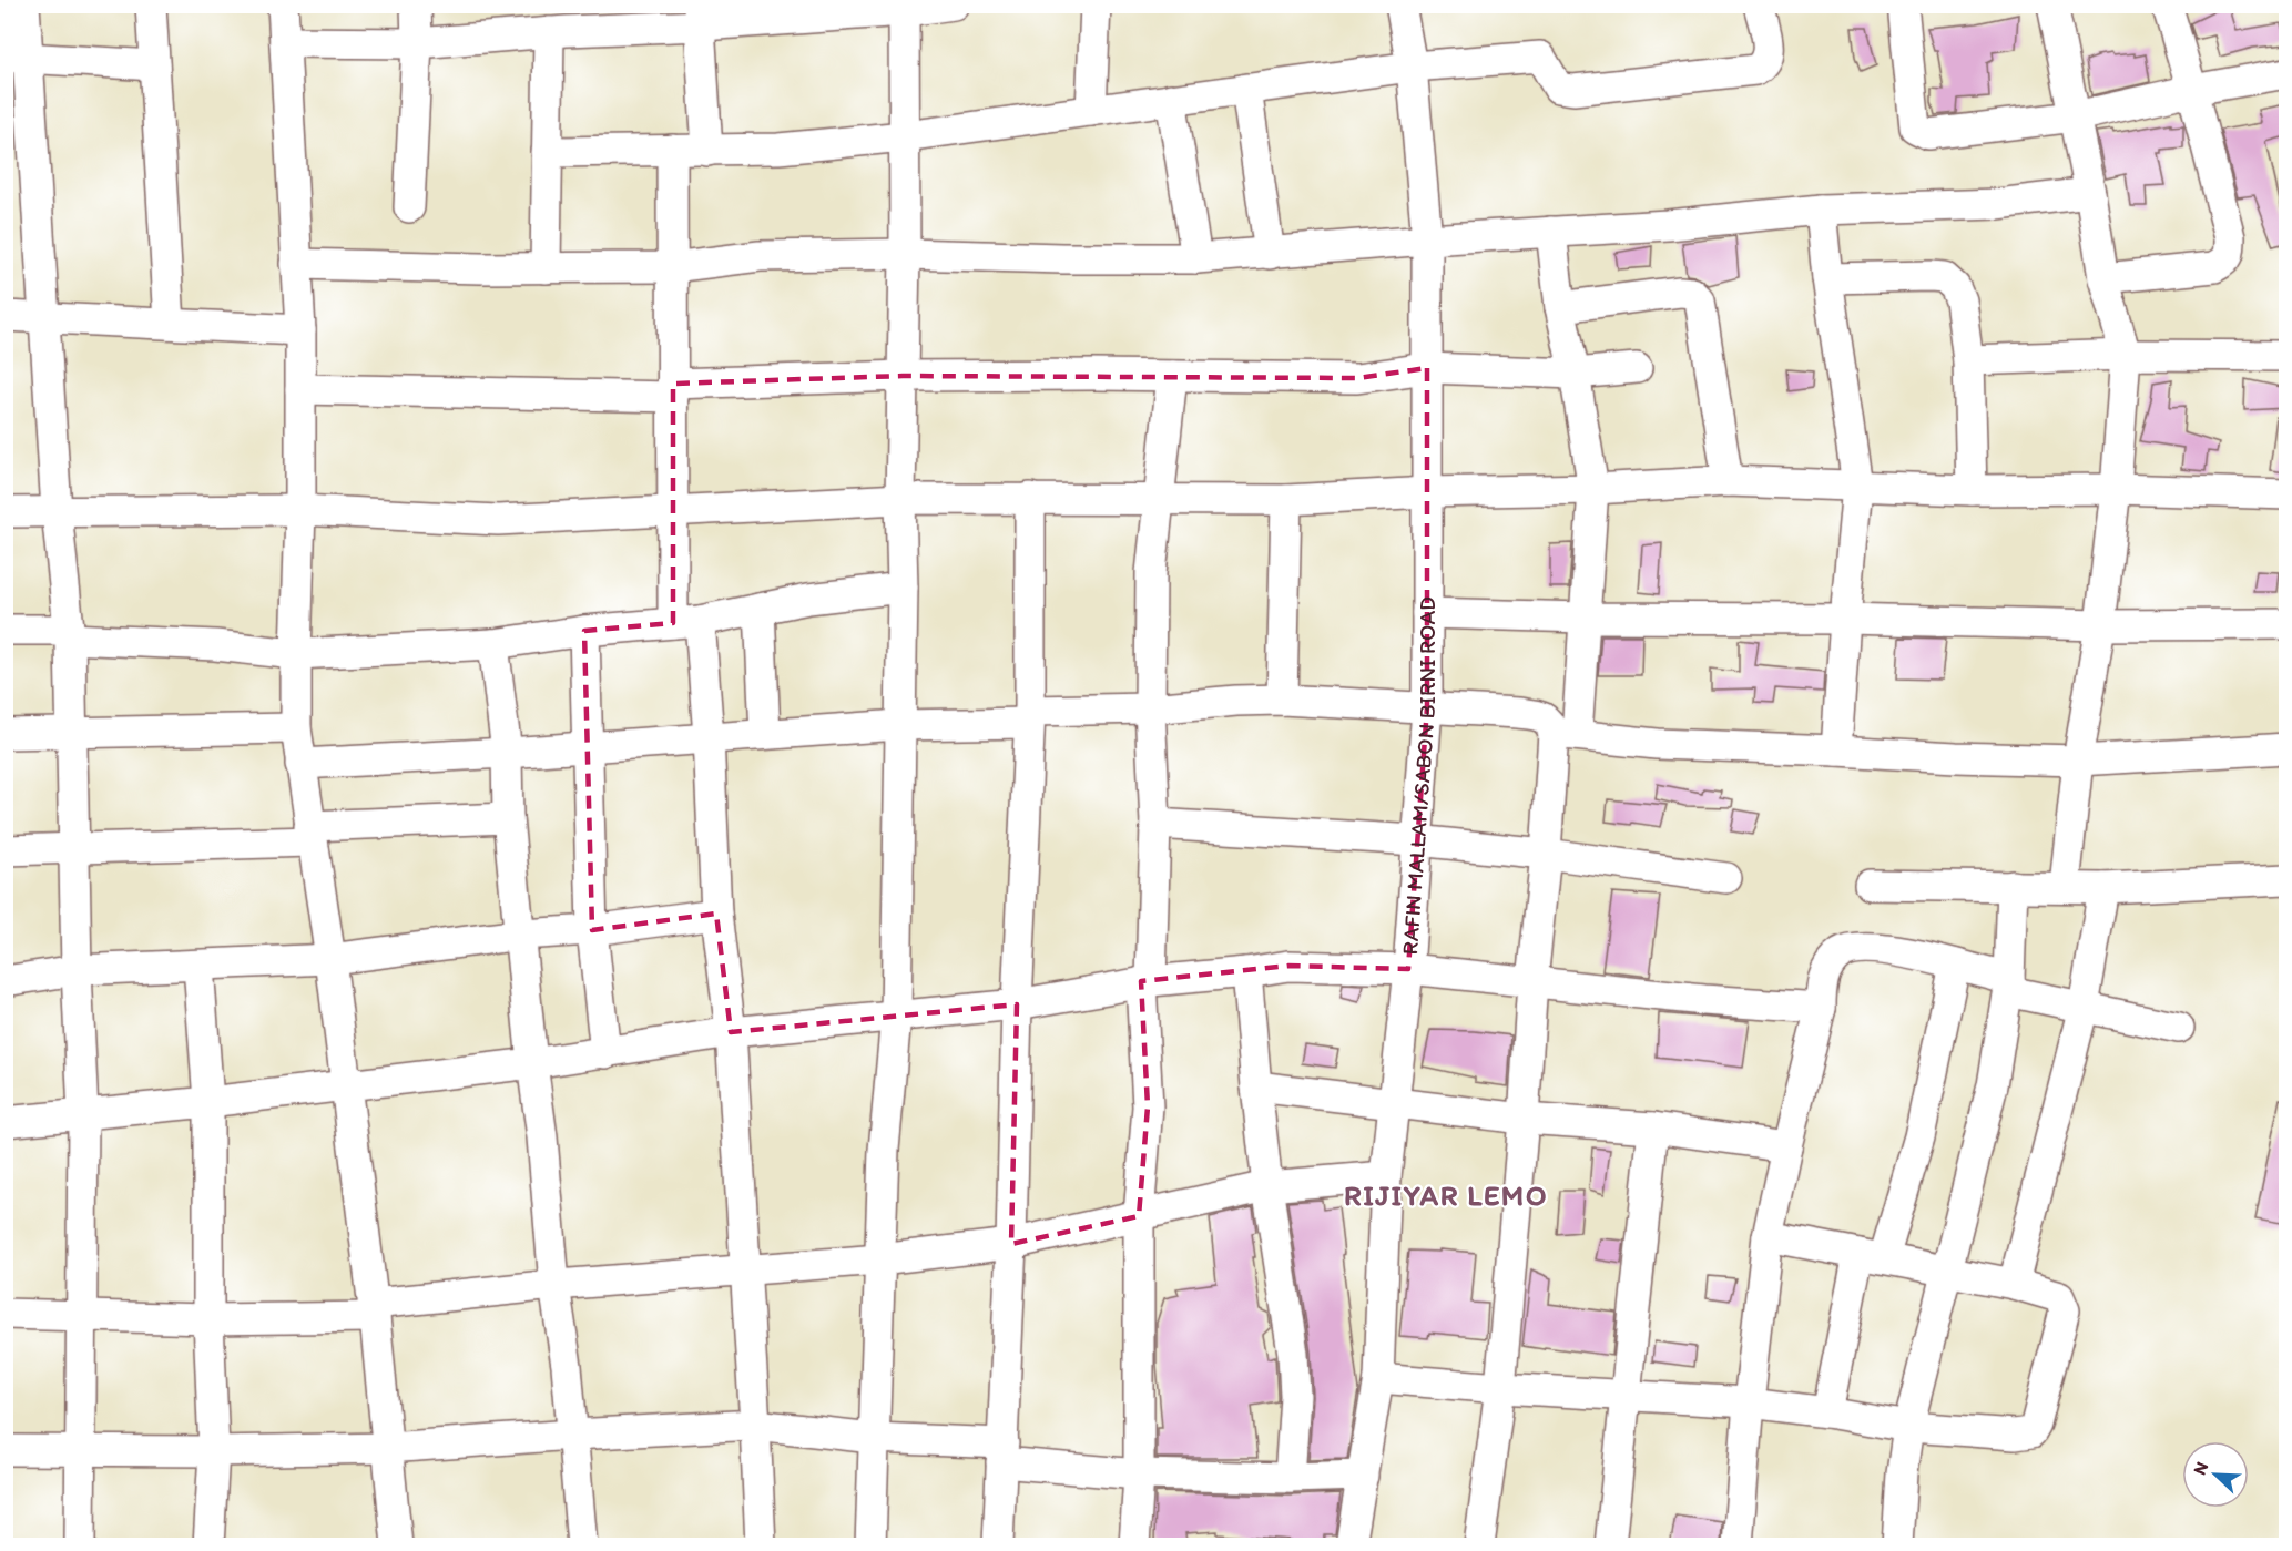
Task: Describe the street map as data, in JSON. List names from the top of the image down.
{
  "streets": {
    "street": ["RAFIN MALLAM/SABON BIRNI ROAD"]
  },
  "districts": ["RIJIYAR LEMO"],
  "north": "top left"
}
